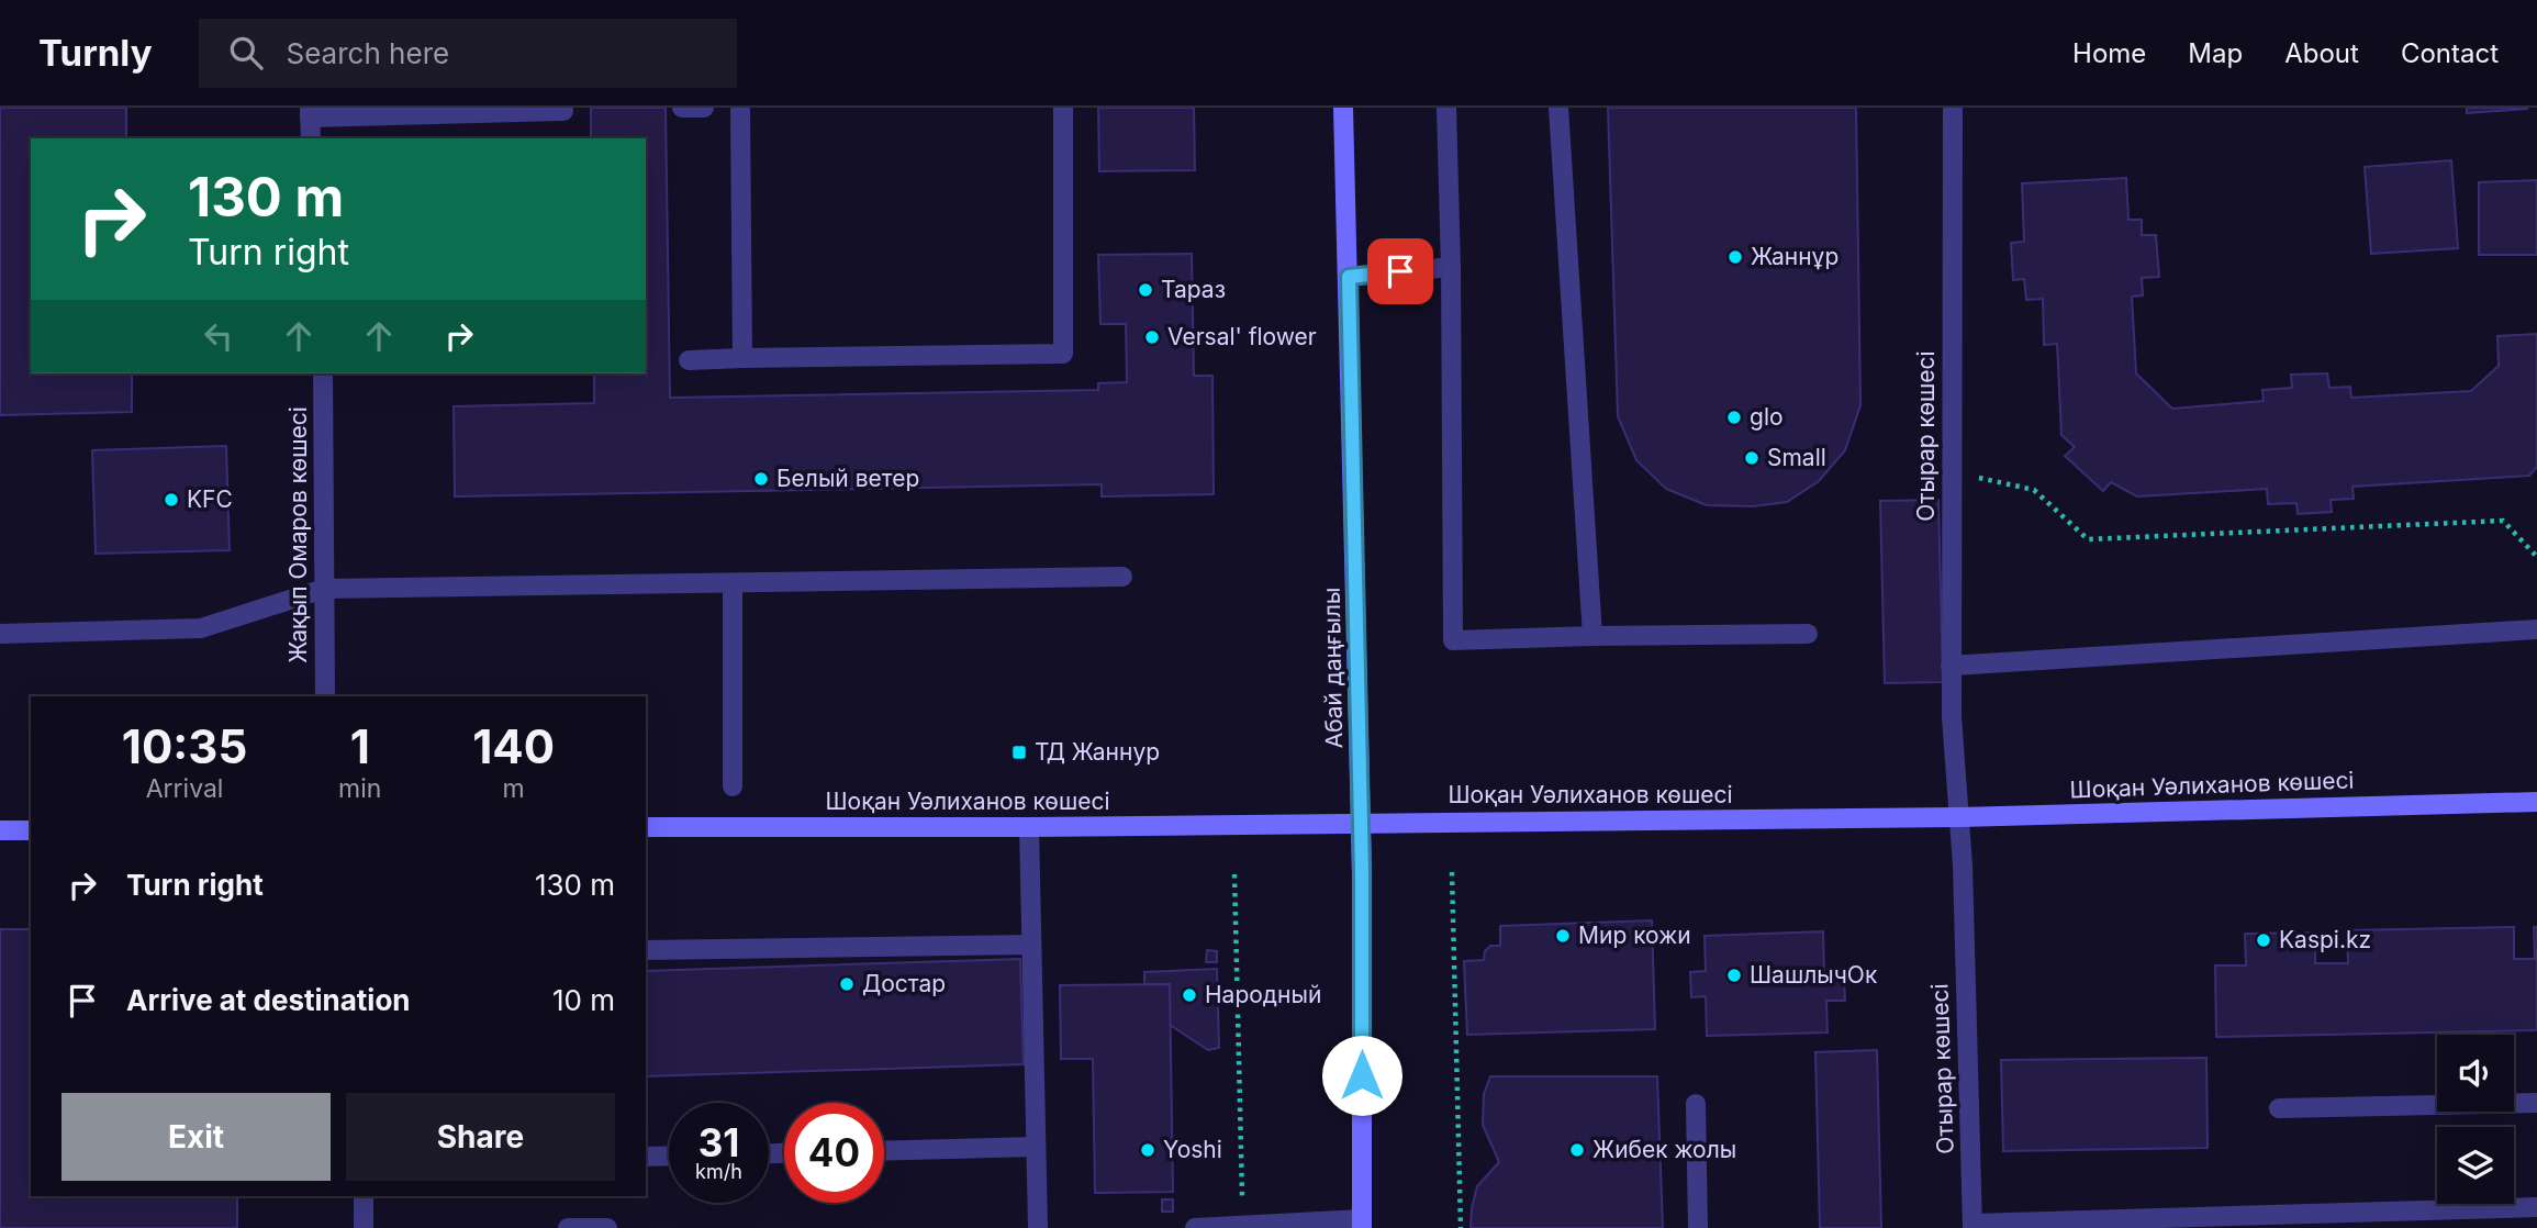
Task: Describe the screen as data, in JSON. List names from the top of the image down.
{
  "streets": {
    "main road": ["Абай даңғылы", "Шоқан Уәлиханов көшесі"],
    "street": ["Отырар көшесі", "Жақып Омаров көшесі"]
  },
  "crossings": [
    ["Отырар көшесі", "Шоқан Уәлиханов көшесі"],
    ["Абай даңғылы", "Шоқан Уәлиханов көшесі"]
  ],
  "places": {
    "other": [
      "Жаннұр",
      "Тараз",
      "Versal' flower",
      "glo",
      "Small",
      "Белый ветер",
      "KFC",
      "Мир кожи",
      "Kaspi.kz",
      "ШашлычОк",
      "Достар",
      "Народный",
      "Yoshi",
      "Жибек жолы"
    ],
    "transit": ["ТД Жаннур"]
  },
  "page": {
    "header": "Turnly",
    "search": "Search here",
    "nav": [
      "Home",
      "Map",
      "About",
      "Contact"
    ],
    "turn": ["130 m", "Turn right"],
    "eta": [
      "10:35",
      "Arrival",
      "1",
      "min",
      "140",
      "m"
    ],
    "list": [
      {
        "name": "Turn right",
        "value": "130 m"
      },
      {
        "name": "Arrive at destination",
        "value": "10 m"
      }
    ],
    "buttons": ["Exit", "Share"],
    "speed": "31 km/h",
    "limit": "40"
  }
}
